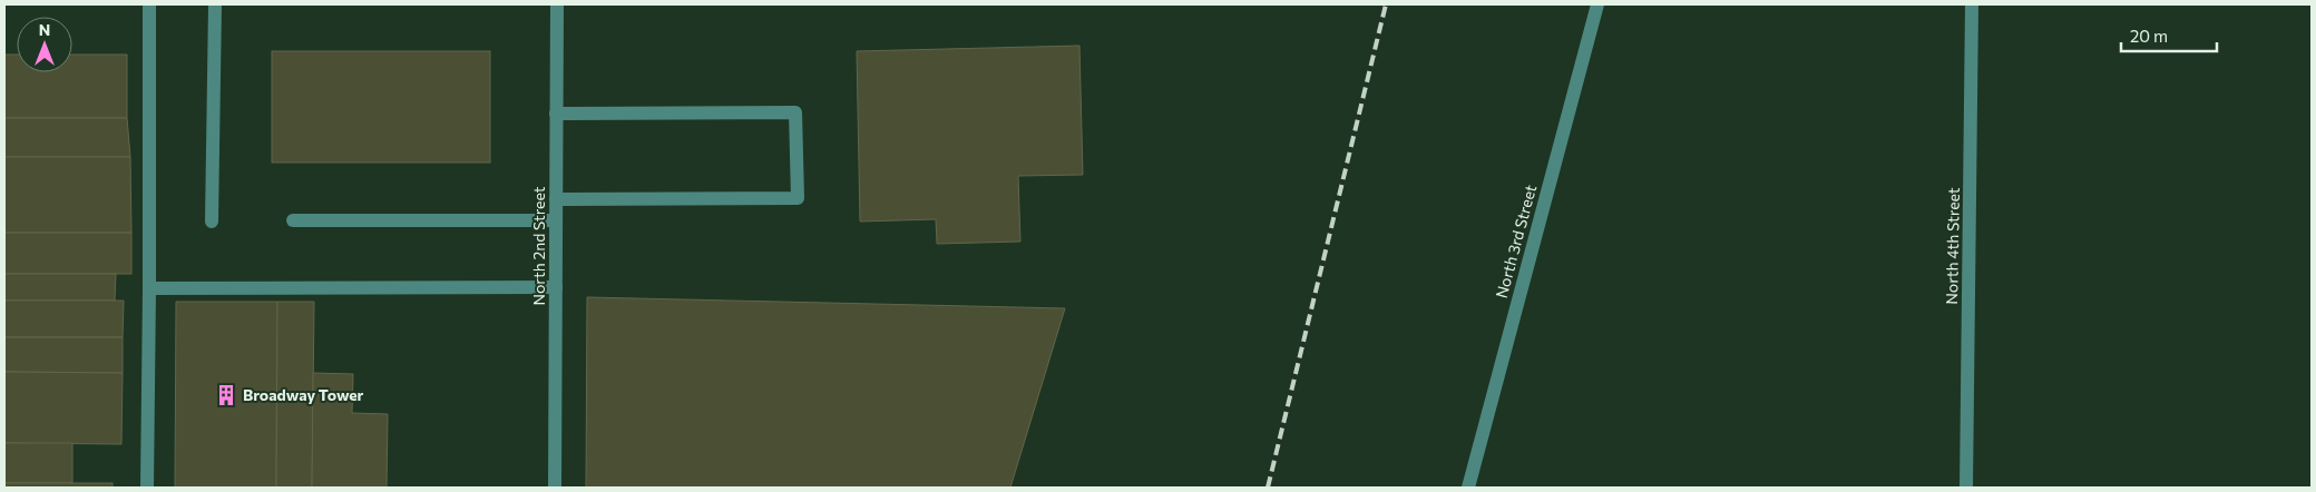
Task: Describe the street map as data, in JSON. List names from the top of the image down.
{
  "streets": {
    "street": ["North 3rd Street", "North 2nd Street", "North 4th Street"]
  },
  "places": {
    "building": ["Broadway Tower"]
  },
  "scale_bar": "20 m",
  "north": "top"
}
